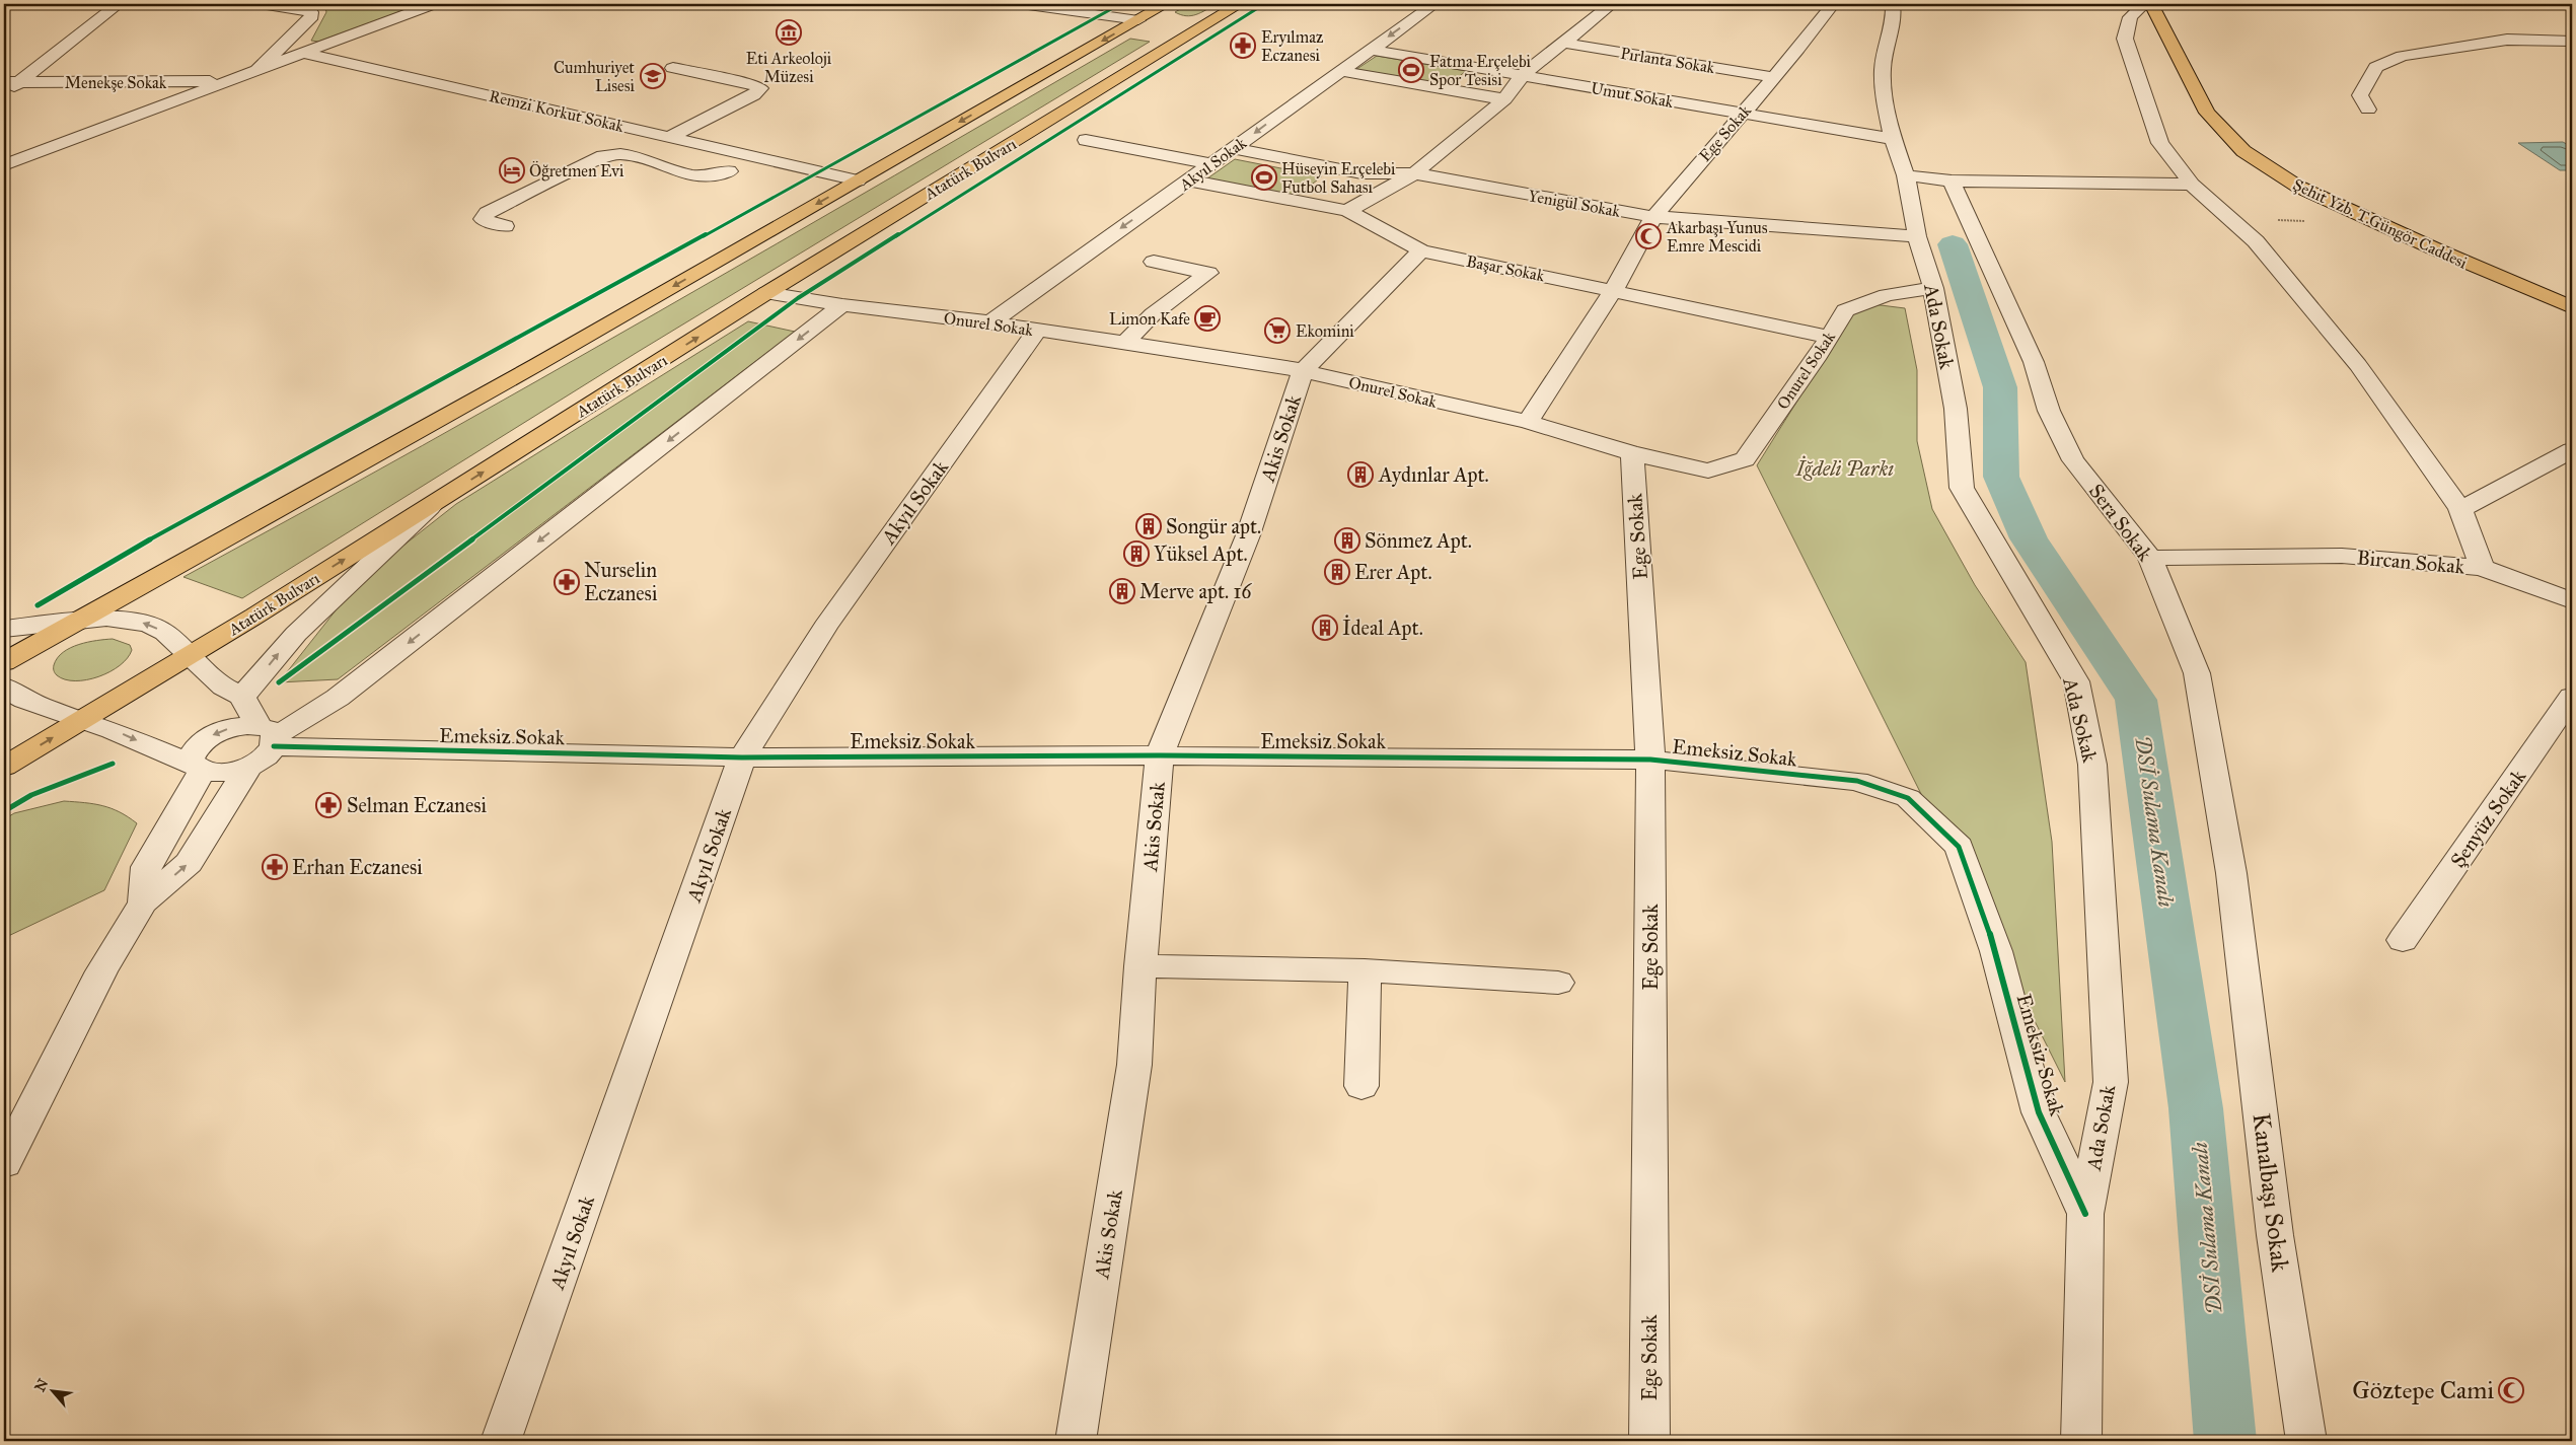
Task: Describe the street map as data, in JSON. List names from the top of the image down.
{
  "streets": {
    "main road": ["Atatürk Bulvarı", "Şehit Yzb. T.Güngör Caddesi"],
    "street": [
      "Pırlanta Sokak",
      "Menekşe Sokak",
      "Umut Sokak",
      "Remzi Korkut Sokak",
      "Ege Sokak",
      "Akyıl Sokak",
      "Yenigül Sokak",
      "Başar Sokak",
      "Onurel Sokak",
      "Ada Sokak",
      "Akis Sokak",
      "Sera Sokak",
      "Bircan Sokak",
      "Emeksiz Sokak",
      "Şenyüz Sokak",
      "Kanalbaşı Sokak"
    ]
  },
  "crossings": [
    ["Pırlanta Sokak", "Ege Sokak"],
    ["Umut Sokak", "Ege Sokak"],
    ["Umut Sokak", "Akyıl Sokak"],
    ["Umut Sokak", "Ada Sokak"],
    ["Ege Sokak", "Yenigül Sokak"],
    ["Ege Sokak", "Başar Sokak"],
    ["Ege Sokak", "Onurel Sokak"],
    ["Ege Sokak", "Emeksiz Sokak"],
    ["Akyıl Sokak", "Yenigül Sokak"],
    ["Akyıl Sokak", "Başar Sokak"],
    ["Akyıl Sokak", "Onurel Sokak"],
    ["Akyıl Sokak", "Emeksiz Sokak"],
    ["Atatürk Bulvarı", "Onurel Sokak"],
    ["Yenigül Sokak", "Ada Sokak"],
    ["Başar Sokak", "Onurel Sokak"],
    ["Başar Sokak", "Akis Sokak"],
    ["Onurel Sokak", "Ada Sokak"],
    ["Onurel Sokak", "Akis Sokak"],
    ["Ada Sokak", "Emeksiz Sokak"],
    ["Akis Sokak", "Emeksiz Sokak"],
    ["Sera Sokak", "Bircan Sokak"],
    ["Sera Sokak", "Kanalbaşı Sokak"]
  ],
  "water": ["DSİ Sulama Kanalı"],
  "parks": ["İğdeli Parkı"],
  "places": {
    "museum": ["Eti Arkeoloji Müzesi"],
    "pharmacy": [
      "Eryılmaz Eczanesi",
      "Nurselin Eczanesi",
      "Selman Eczanesi",
      "Erhan Eczanesi"
    ],
    "sports": ["Fatma Erçelebi Spor Tesisi", "Hüseyin Erçelebi Futbol Sahası"],
    "school or university": ["Cumhuriyet Lisesi"],
    "hotel": ["Öğretmen Evi"],
    "mosque": ["Akarbaşı Yunus Emre Mescidi", "Göztepe Cami"],
    "cafe": ["Limon Kafe"],
    "supermarket": ["Ekomini"],
    "building": [
      "Aydınlar Apt.",
      "Songür apt.",
      "Sönmez Apt.",
      "Yüksel Apt.",
      "Erer Apt.",
      "Merve apt. 16",
      "İdeal Apt."
    ]
  },
  "north": "top left"
}
